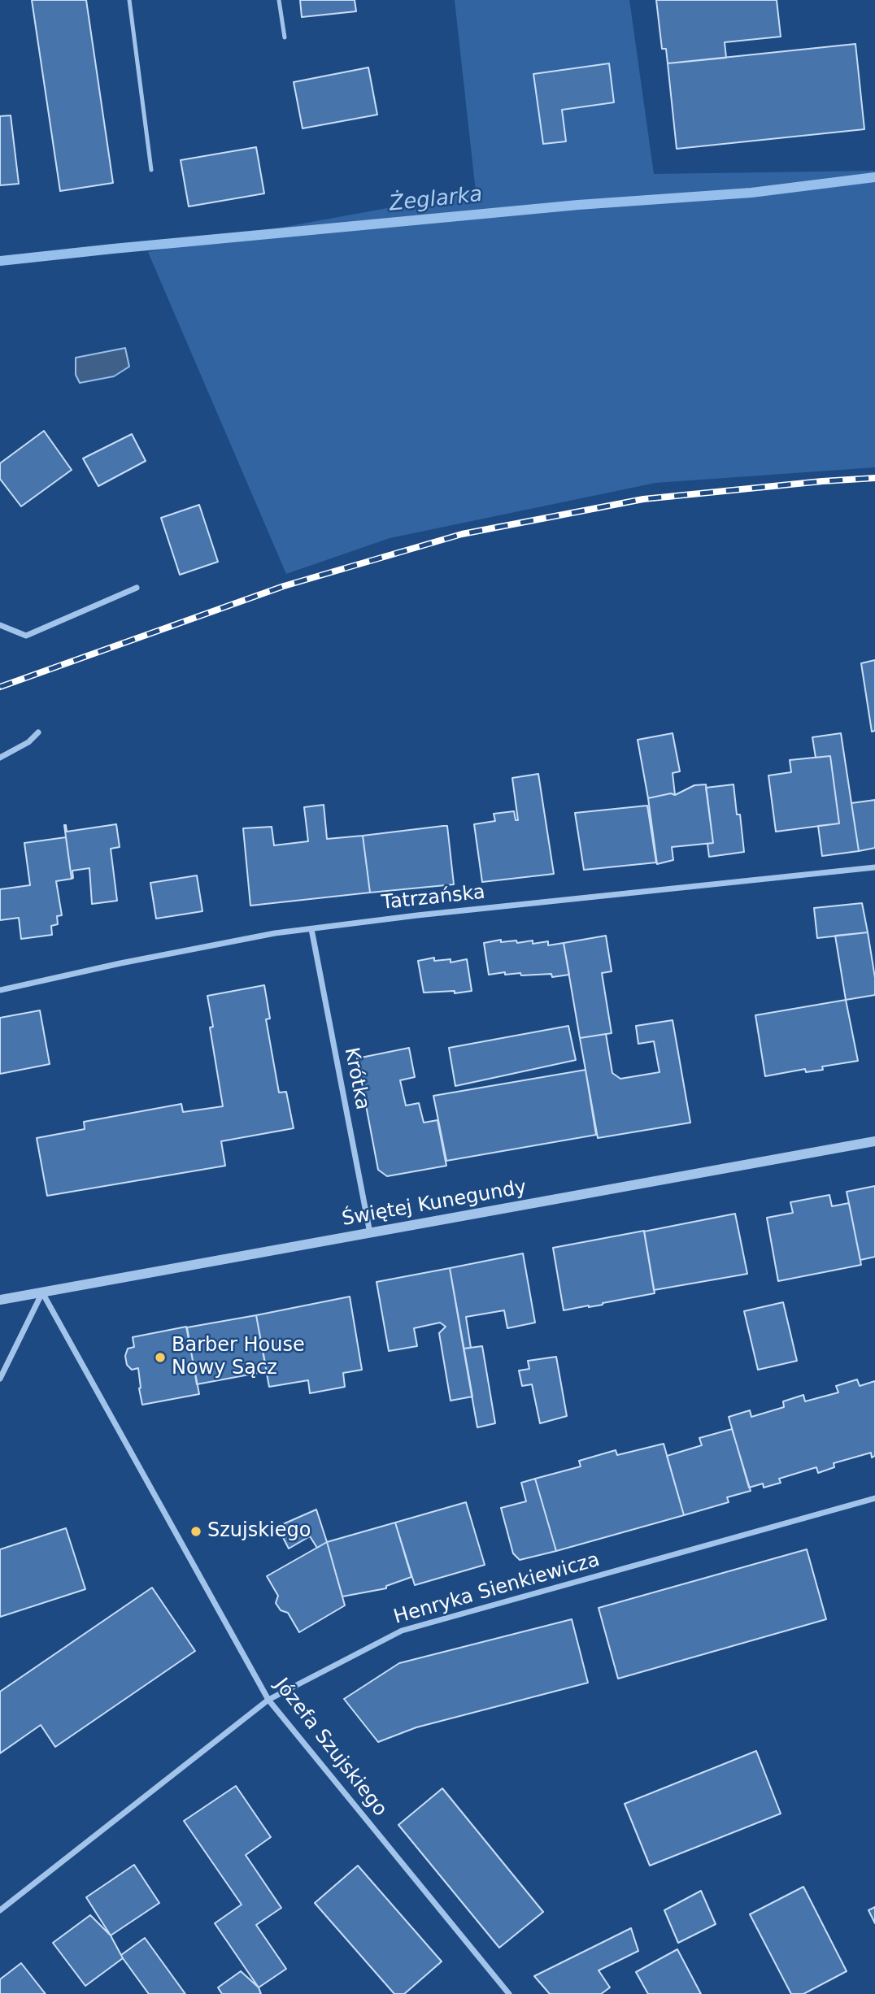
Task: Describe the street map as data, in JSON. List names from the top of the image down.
{
  "streets": {
    "street": [
      "Tatrzańska",
      "Krótka",
      "Świętej Kunegundy",
      "Henryka Sienkiewicza",
      "Józefa Szujskiego"
    ]
  },
  "crossings": [
    ["Tatrzańska", "Krótka"],
    ["Krótka", "Świętej Kunegundy"],
    ["Świętej Kunegundy", "Józefa Szujskiego"],
    ["Henryka Sienkiewicza", "Józefa Szujskiego"]
  ],
  "water": ["Żeglarka"],
  "places": ["Barber House Nowy Sącz", "Szujskiego"]
}
